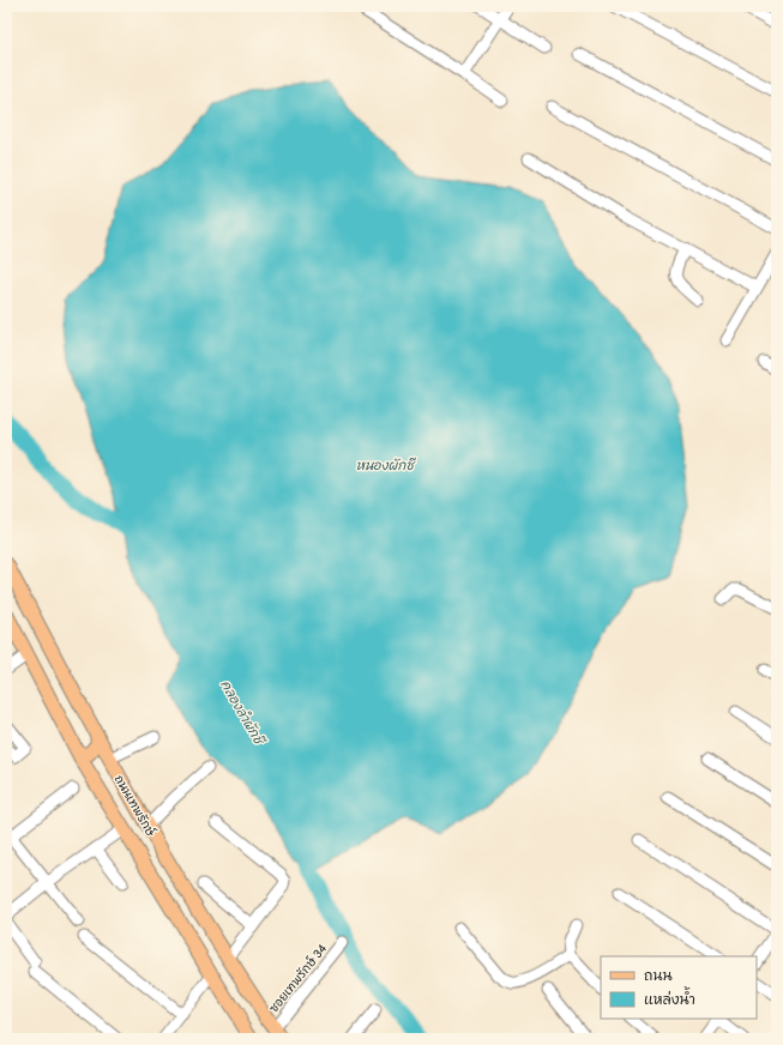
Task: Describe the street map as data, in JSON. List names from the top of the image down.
{
  "streets": {
    "main road": ["ถนนเทพรักษ์"],
    "street": ["ซอยเทพรักษ์ 34"]
  },
  "crossings": [
    ["ถนนเทพรักษ์", "ซอยเทพรักษ์ 34"]
  ],
  "water": ["หนองผักชี", "คลองลำผักชี"],
  "legend": ["ถนน", "แหล่งน้ำ"]
}
